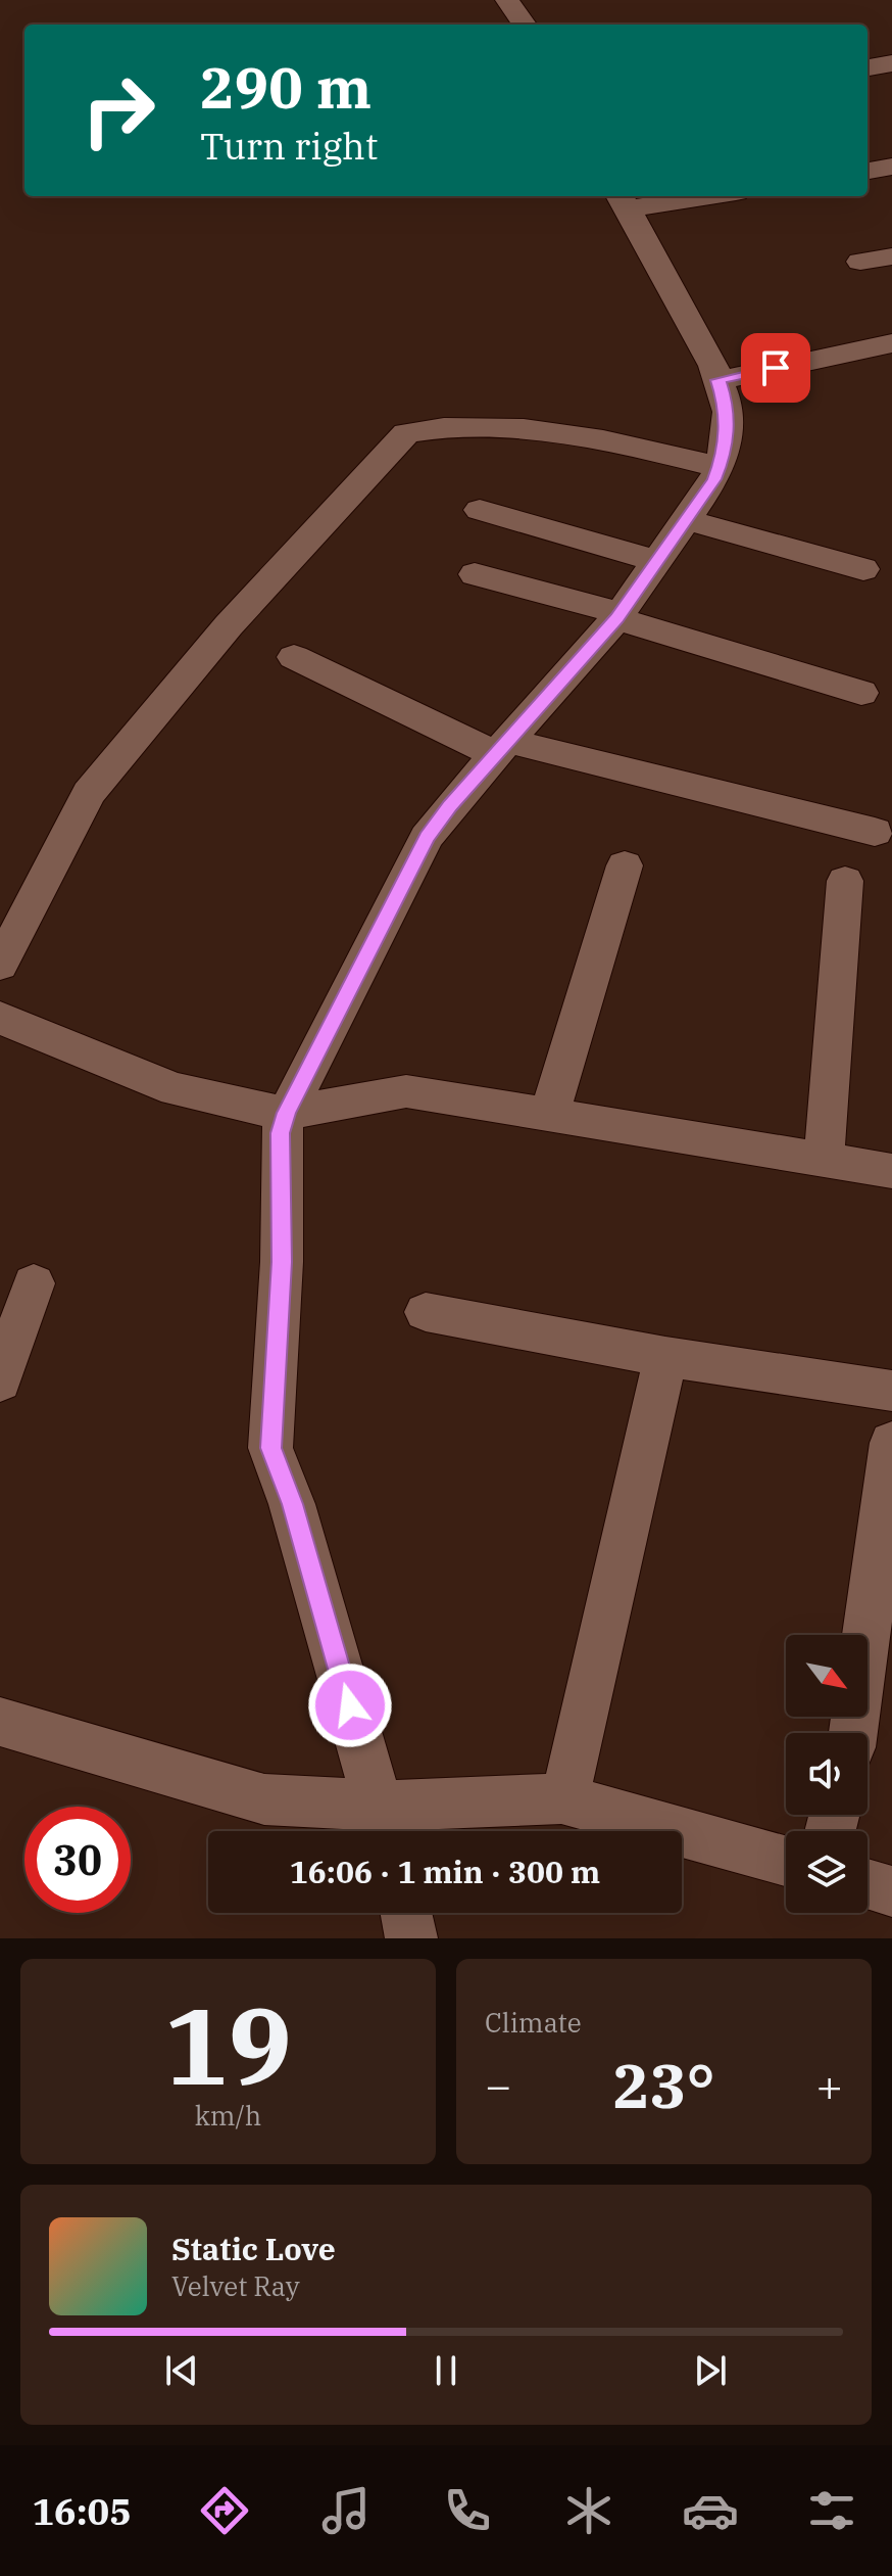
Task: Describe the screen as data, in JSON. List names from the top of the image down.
{
  "north": "bottom right",
  "page": {
    "turn": ["290 m", "Turn right"],
    "limit": "30",
    "trip": "16:06 · 1 min · 300 m",
    "tile": [
      ["19", "km/h"],
      "Climate"
    ],
    "heat": ["−", "23°", "+"],
    "song": ["Static Love", "Velvet Ray"],
    "tabs": "16:05"
  }
}
